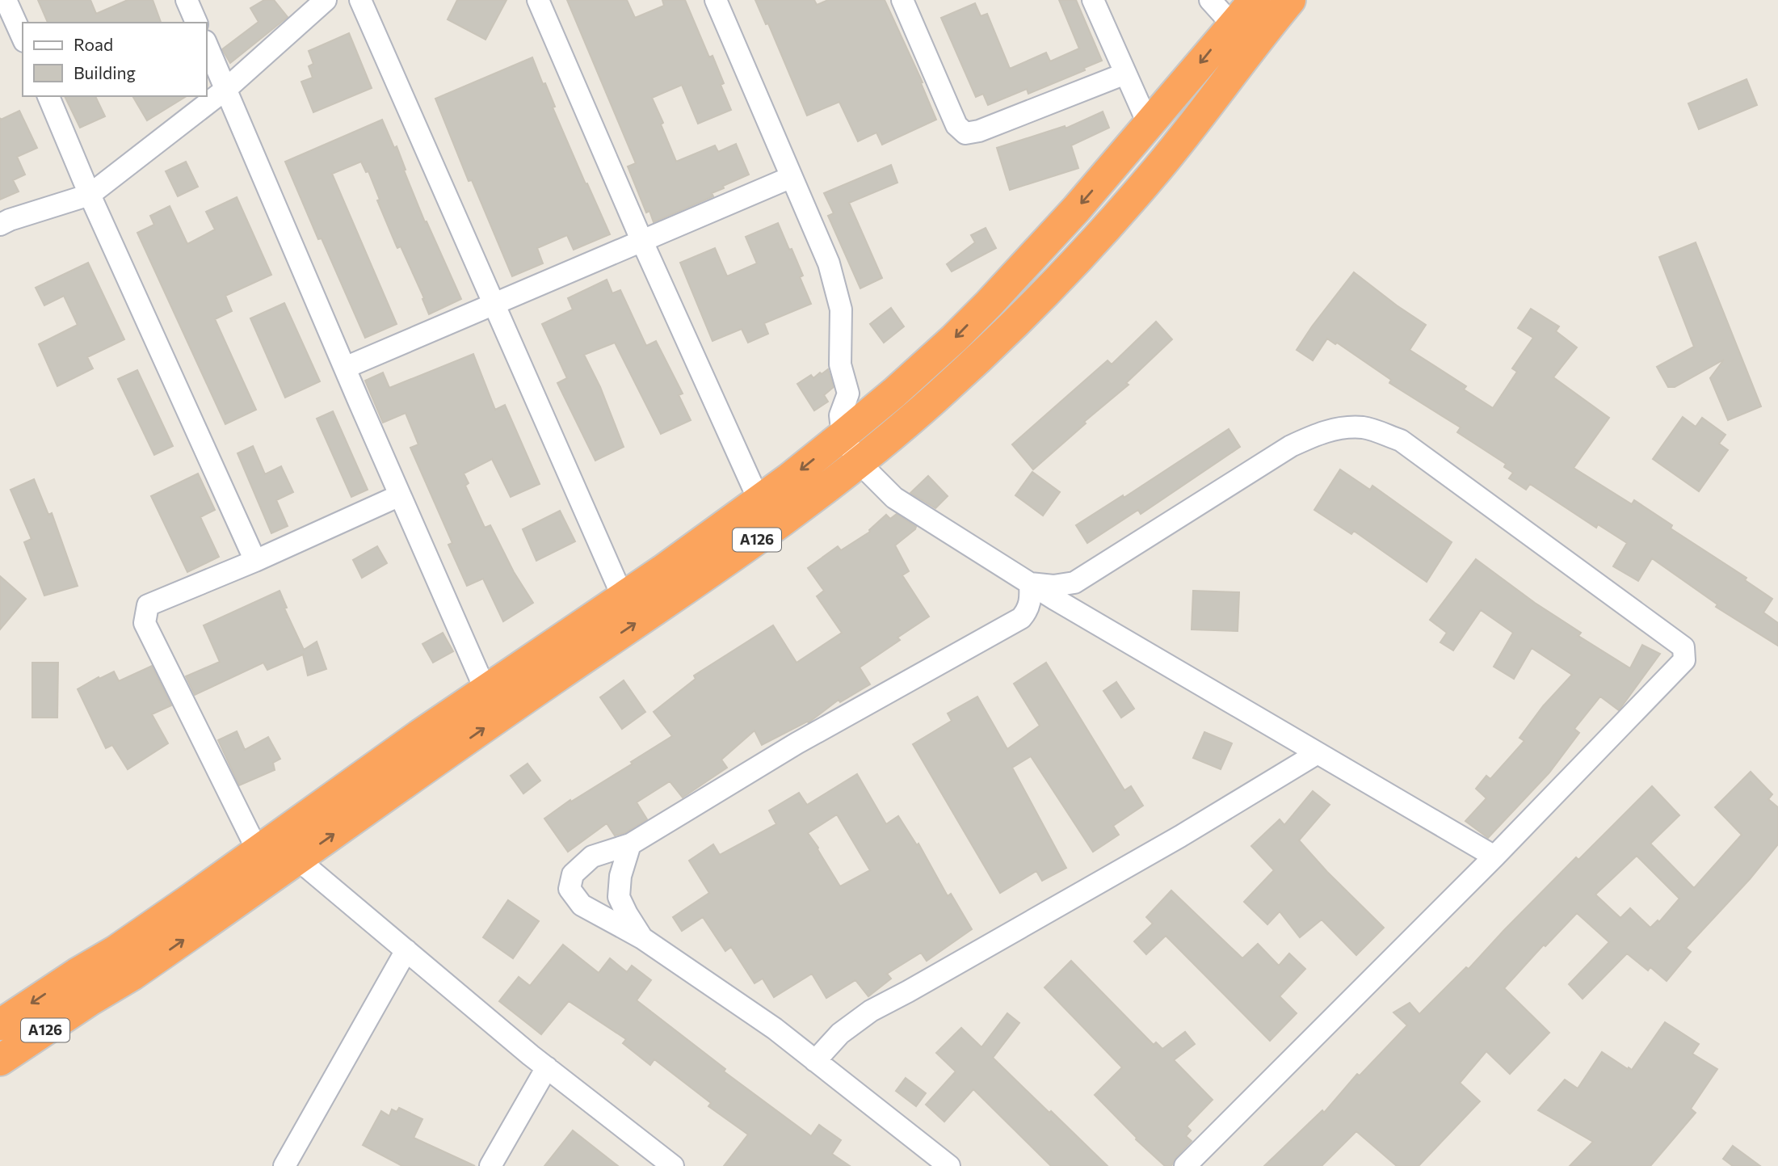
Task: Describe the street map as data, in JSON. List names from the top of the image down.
{
  "streets": {
    "highway": ["A126"]
  },
  "legend": ["Road", "Building"]
}
